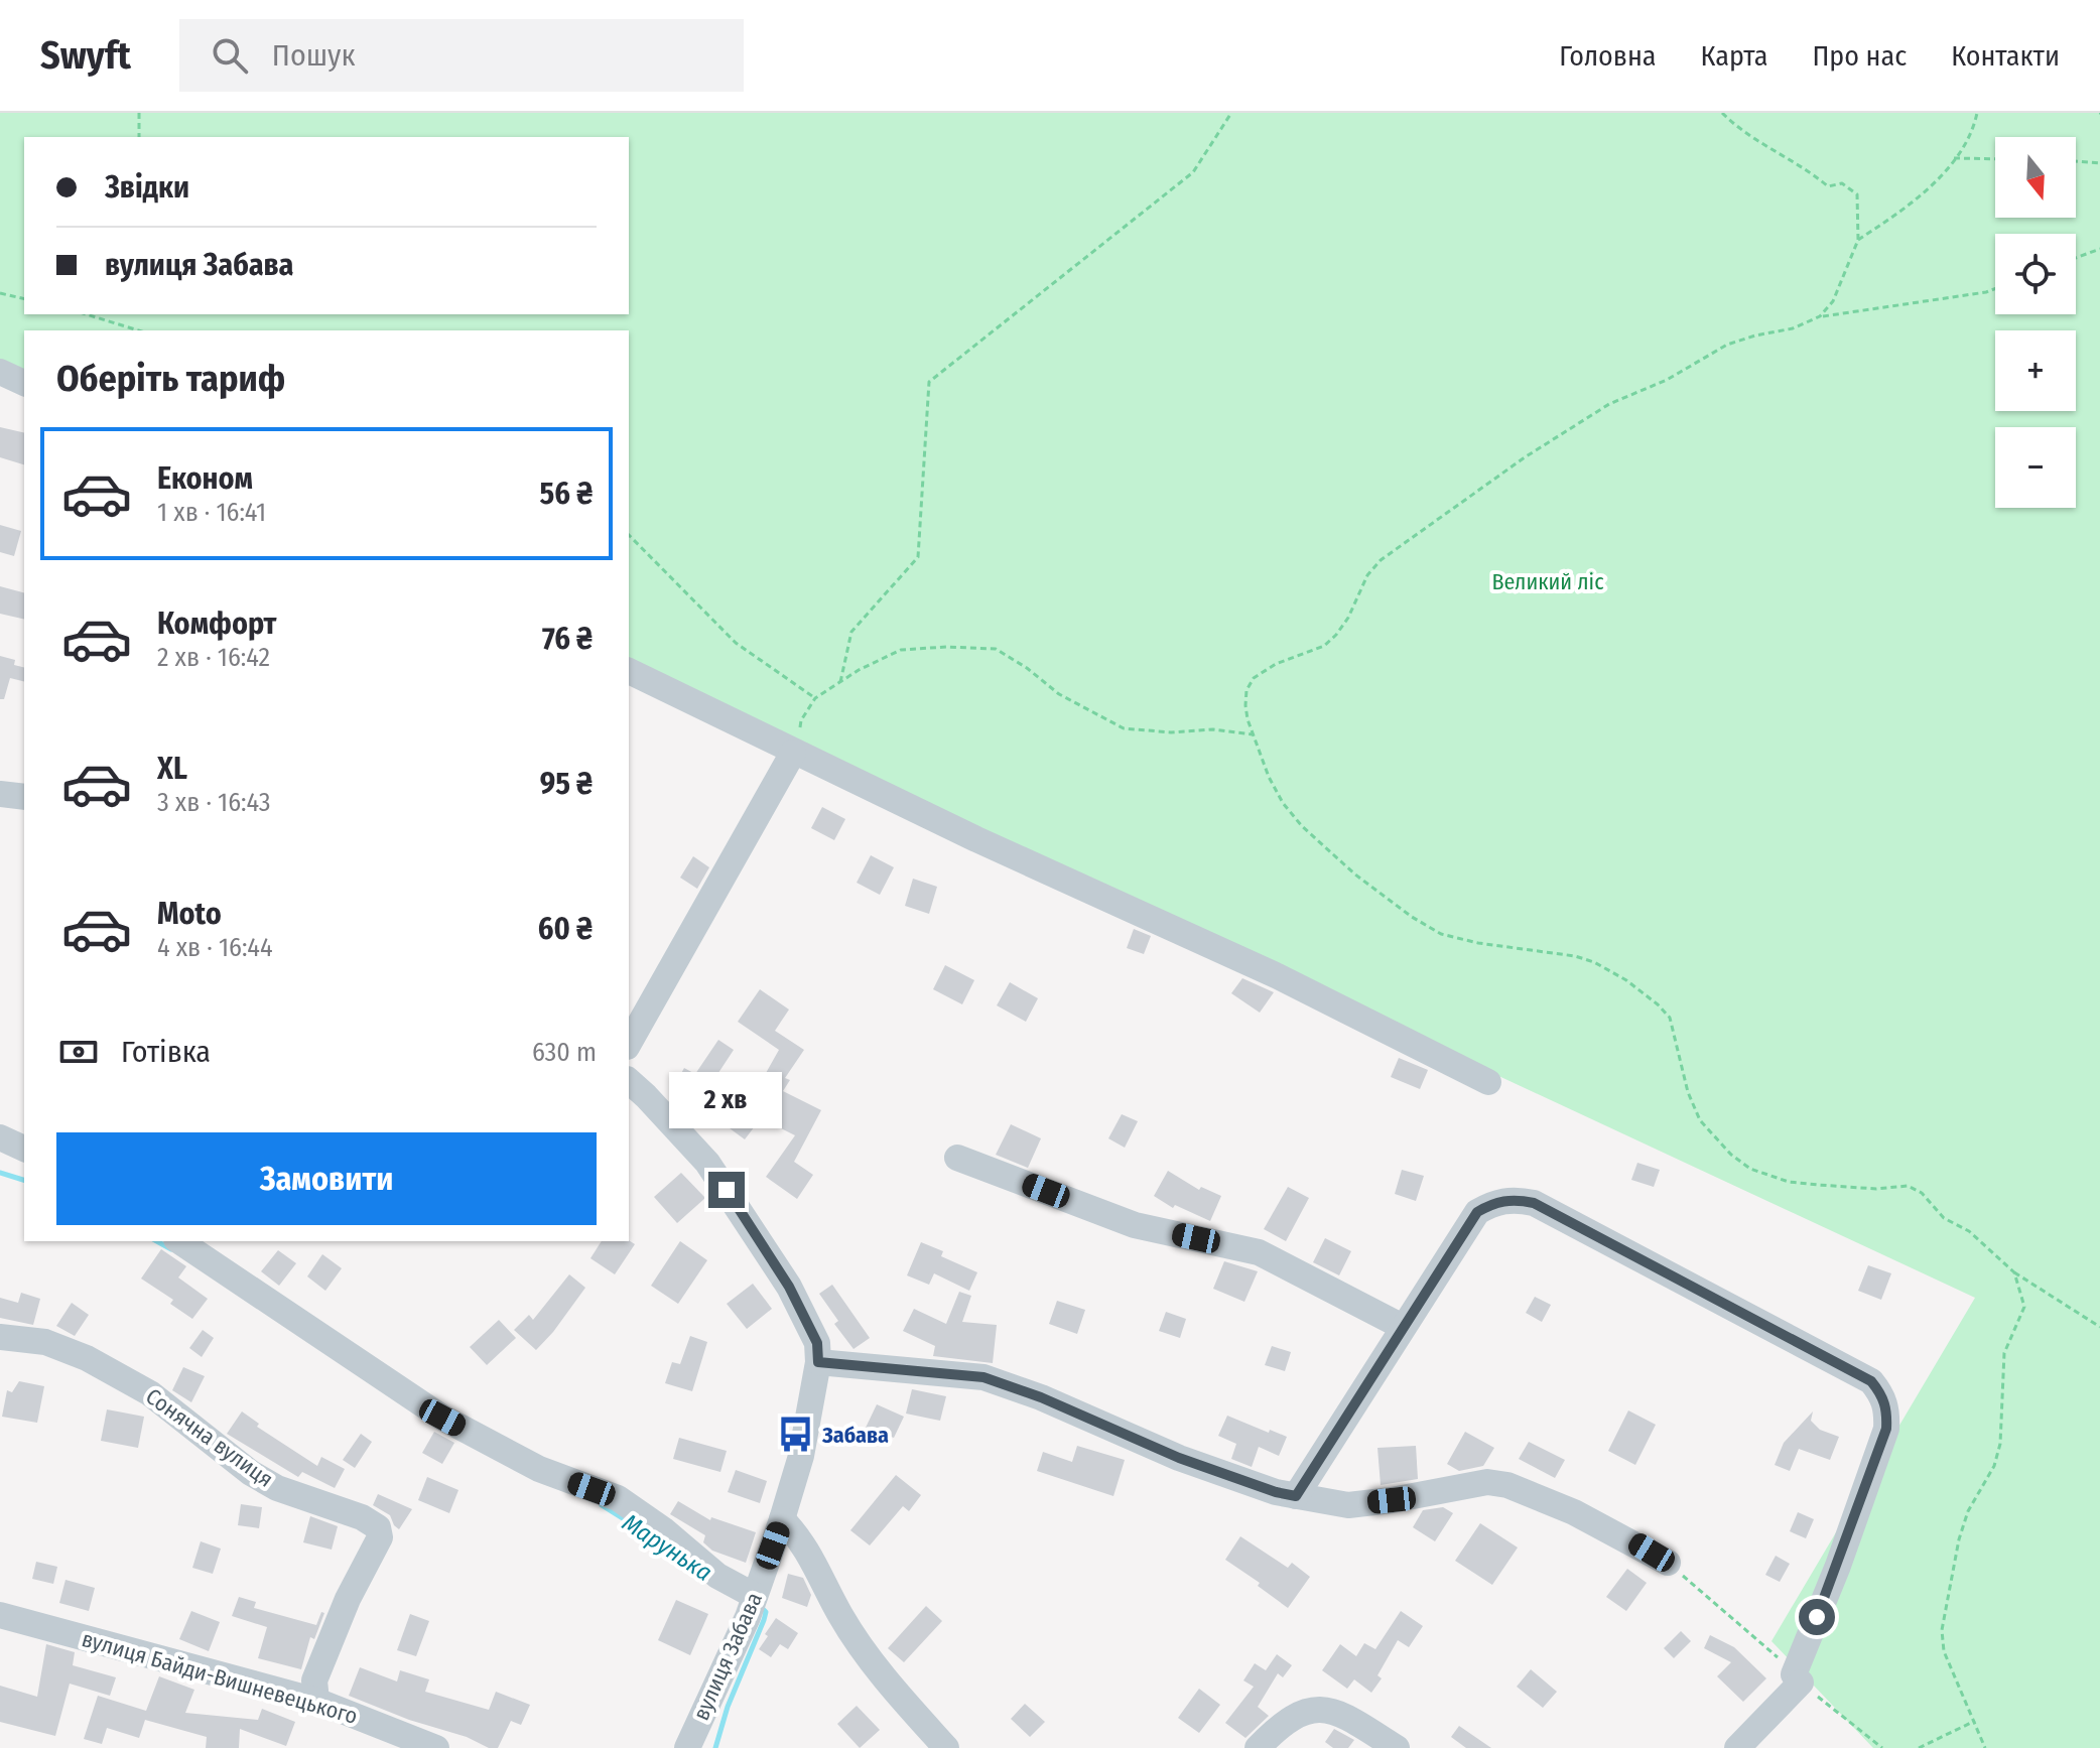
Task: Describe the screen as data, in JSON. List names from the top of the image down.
{
  "streets": {
    "street": ["Сонячна вулиця", "вулиця Забава", "вулиця Байди-Вишневецького"]
  },
  "crossings": [
    ["Сонячна вулиця", "вулиця Байди-Вишневецького"]
  ],
  "water": ["Марунька"],
  "parks": ["Великий ліс"],
  "places": {
    "bus stop": ["Забава"]
  },
  "north": "bottom",
  "page": {
    "header": "Swyft",
    "search": "Пошук",
    "nav": [
      "Головна",
      "Карта",
      "Про нас",
      "Контакти"
    ],
    "map_buttons": ["+", "−"],
    "banner": ["Звідки", "вулиця Забава"],
    "heading": "Оберіть тариф",
    "list": [
      {
        "name": "Економ",
        "note": "1 хв · 16:41",
        "value": "56 ₴"
      },
      {
        "name": "Комфорт",
        "note": "2 хв · 16:42",
        "value": "76 ₴"
      },
      {
        "name": "XL",
        "note": "3 хв · 16:43",
        "value": "95 ₴"
      },
      {
        "name": "Moto",
        "note": "4 хв · 16:44",
        "value": "60 ₴"
      }
    ],
    "pay": ["Готівка", "630 m"],
    "bubble": "2 хв",
    "buttons": "Замовити"
  }
}
